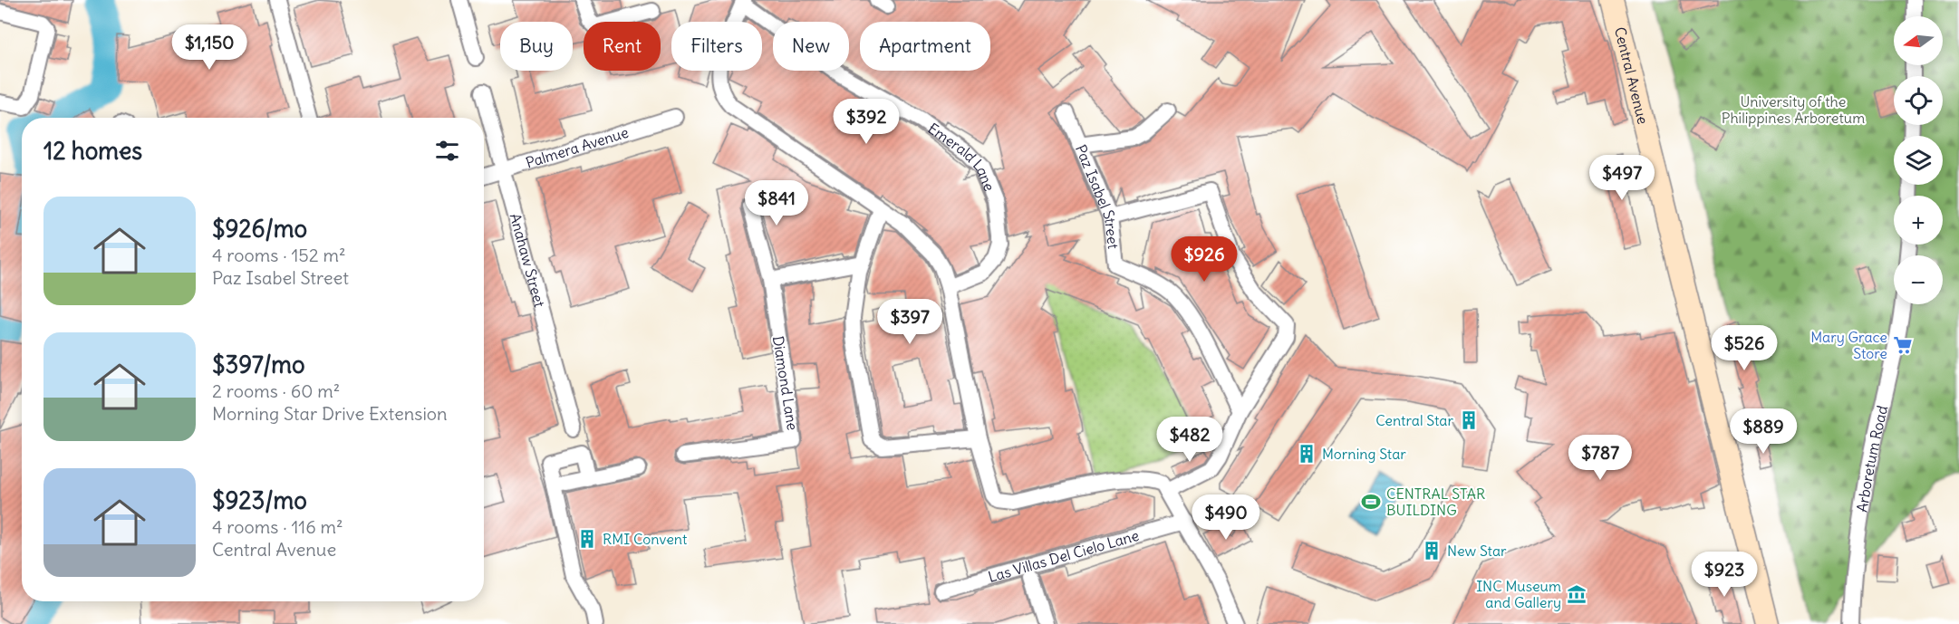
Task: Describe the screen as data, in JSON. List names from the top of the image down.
{
  "streets": {
    "main road": ["Central Avenue"],
    "street": [
      "Palmera Avenue",
      "Emerald Lane",
      "Paz Isabel Street",
      "Anahaw Street",
      "Diamond Lane",
      "Arboretum Road",
      "Las Villas Del Cielo Lane"
    ]
  },
  "crossings": [
    ["Palmera Avenue", "Anahaw Street"]
  ],
  "parks": ["University of the Philippines Arboretum"],
  "places": {
    "supermarket": ["Mary Grace Store"],
    "building": [
      "Central Star",
      "Morning Star",
      "RMI Convent",
      "New Star"
    ],
    "sports": ["CENTRAL STAR BUILDING"],
    "museum": ["INC Museum and Gallery"]
  },
  "north": "left",
  "page": {
    "map_buttons": ["+", "−"],
    "chip": [
      "Buy",
      "Rent",
      "Filters",
      "New",
      "Apartment"
    ],
    "price": [
      "$1,150",
      "$392",
      "$497",
      "$841",
      "$926",
      "$397",
      "$526",
      "$889",
      "$482",
      "$787",
      "$490",
      "$923"
    ],
    "heading": "12 homes",
    "list": [
      {
        "name": "$926/mo",
        "note": "4 rooms · 152 m² · Paz Isabel Street"
      },
      {
        "name": "$397/mo",
        "note": "2 rooms · 60 m² · Morning Star Drive Extension"
      },
      {
        "name": "$923/mo",
        "note": "4 rooms · 116 m² · Central Avenue"
      }
    ]
  }
}
